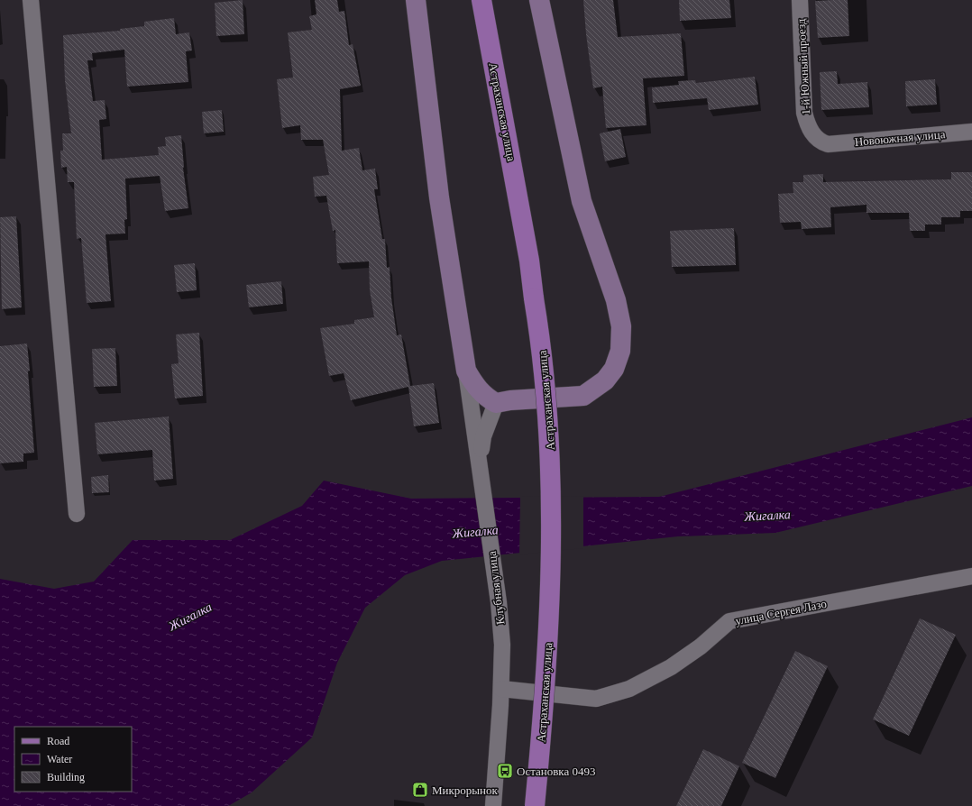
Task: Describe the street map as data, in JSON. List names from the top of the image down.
{
  "streets": {
    "main road": ["Астраханская улица"],
    "street": [
      "1-й Южный проезд",
      "Новоюжная улица",
      "Клубная улица",
      "улица Сергея Лазо"
    ]
  },
  "crossings": [
    ["1-й Южный проезд", "Новоюжная улица"],
    ["Клубная улица", "улица Сергея Лазо"]
  ],
  "water": ["Жигалка"],
  "places": {
    "bus stop": ["Остановка 0493"],
    "shop": ["Микрорынок"]
  },
  "legend": ["Road", "Water", "Building"]
}
